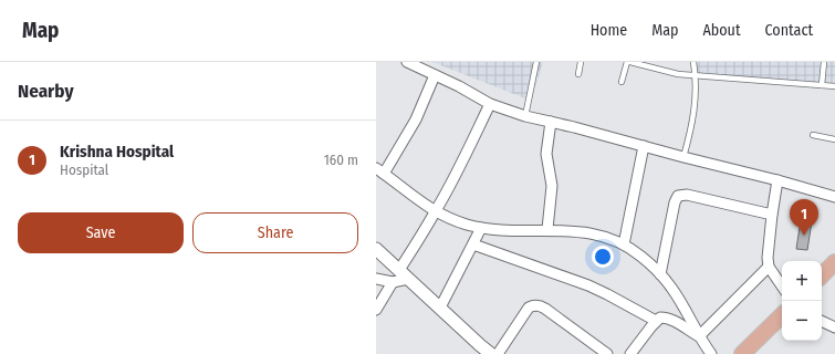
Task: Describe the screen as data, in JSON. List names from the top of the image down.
{
  "page": {
    "header": "Map",
    "nav": [
      "Home",
      "Map",
      "About",
      "Contact"
    ],
    "heading": "Nearby",
    "list": [
      {
        "mark": "1",
        "name": "Krishna Hospital",
        "note": "Hospital",
        "value": "160 m"
      }
    ],
    "buttons": ["Save", "Share"],
    "pins": "1",
    "map_buttons": ["+", "−"]
  }
}
